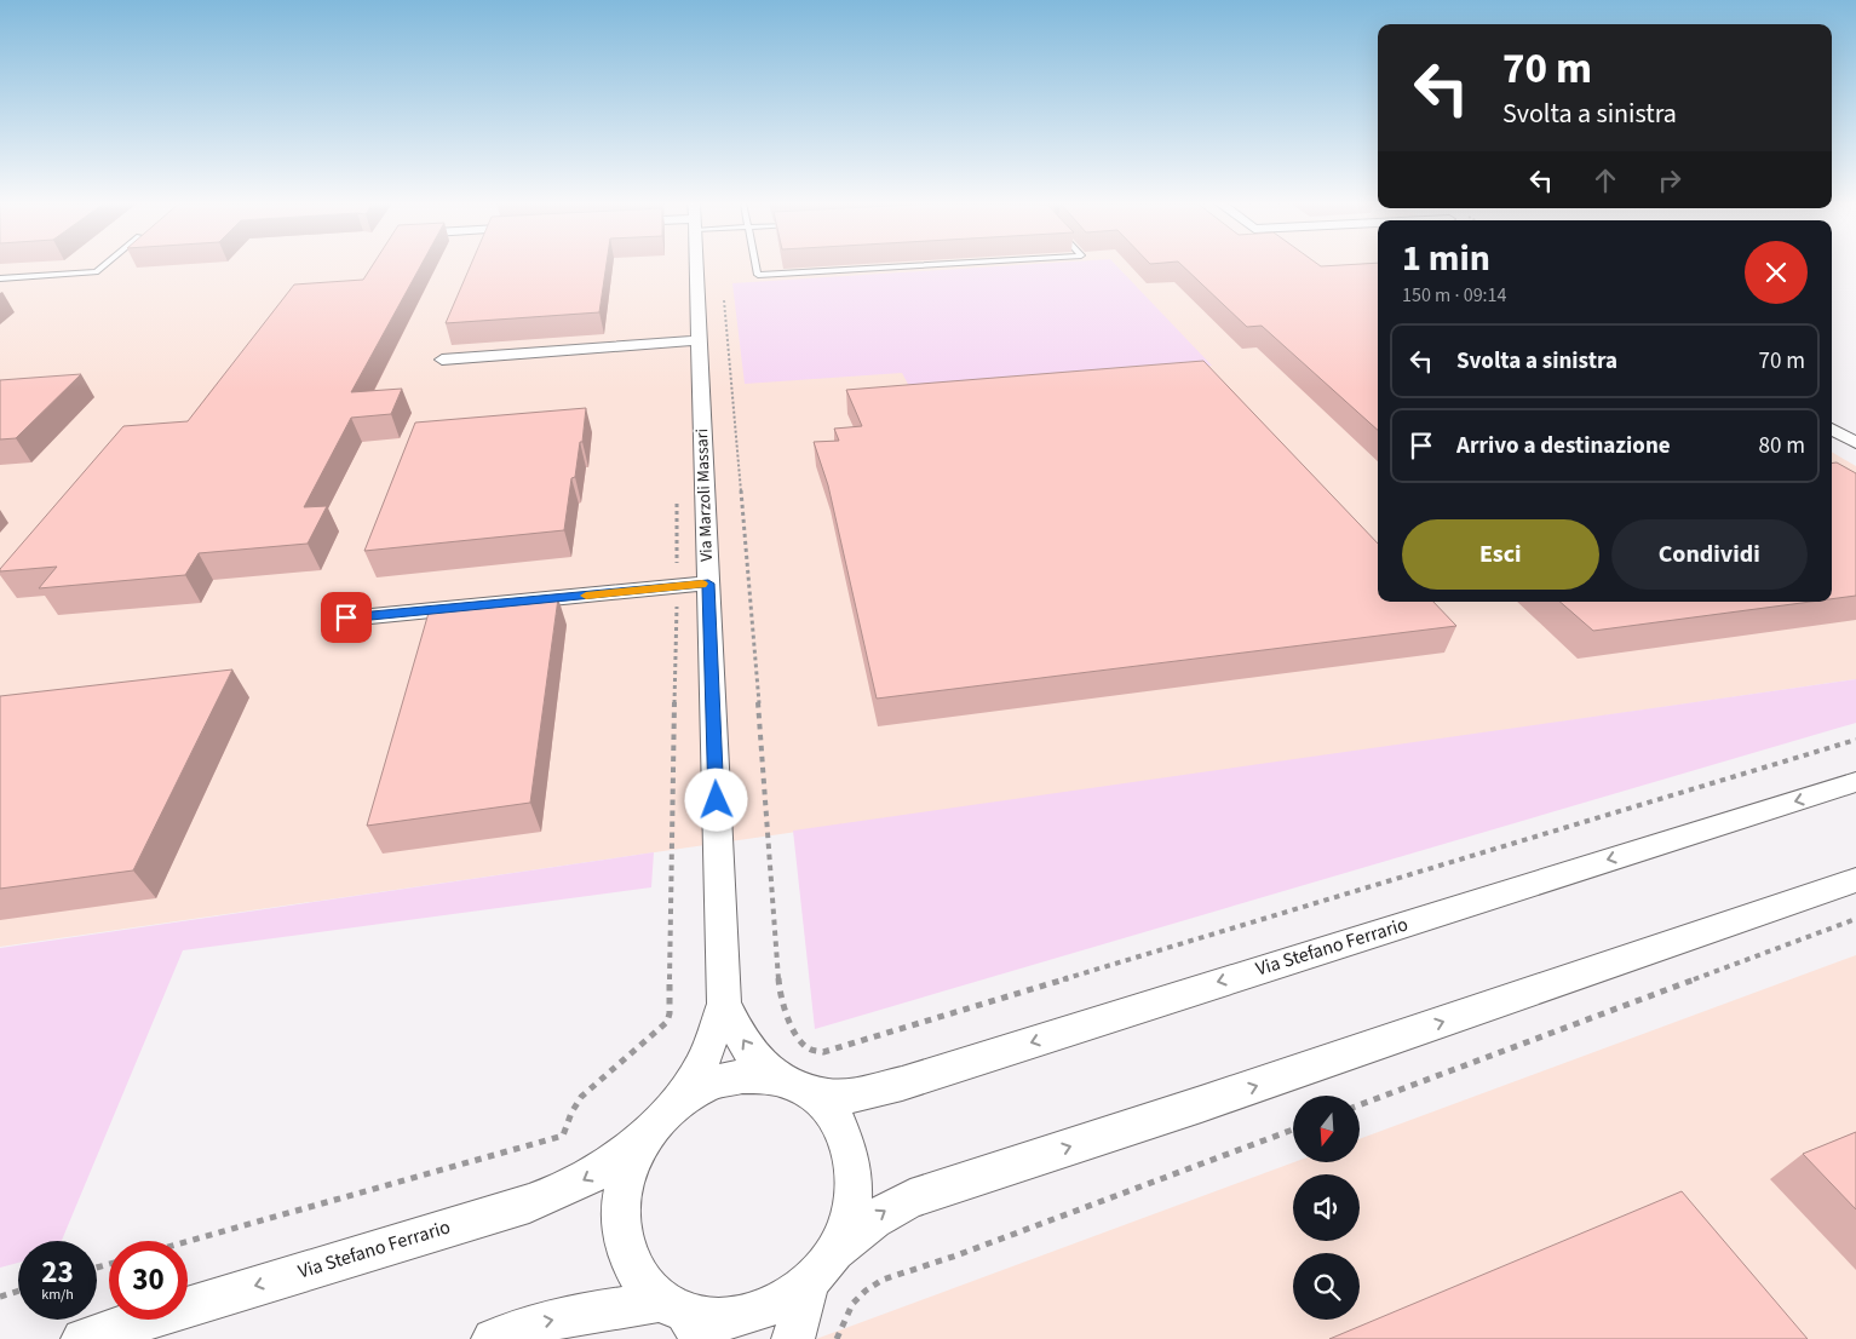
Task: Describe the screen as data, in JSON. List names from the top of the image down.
{
  "streets": {
    "street": ["Via Marzoli Massari", "Via Stefano Ferrario"]
  },
  "crossings": [
    ["Via Marzoli Massari", "Via Stefano Ferrario"]
  ],
  "north": "bottom",
  "page": {
    "turn": ["70 m", "Svolta a sinistra"],
    "heading": ["1 min", "150 m · 09:14"],
    "list": [
      {
        "name": "Svolta a sinistra",
        "value": "70 m"
      },
      {
        "name": "Arrivo a destinazione",
        "value": "80 m"
      }
    ],
    "buttons": ["Esci", "Condividi"],
    "speed": "23 km/h",
    "limit": "30"
  }
}
